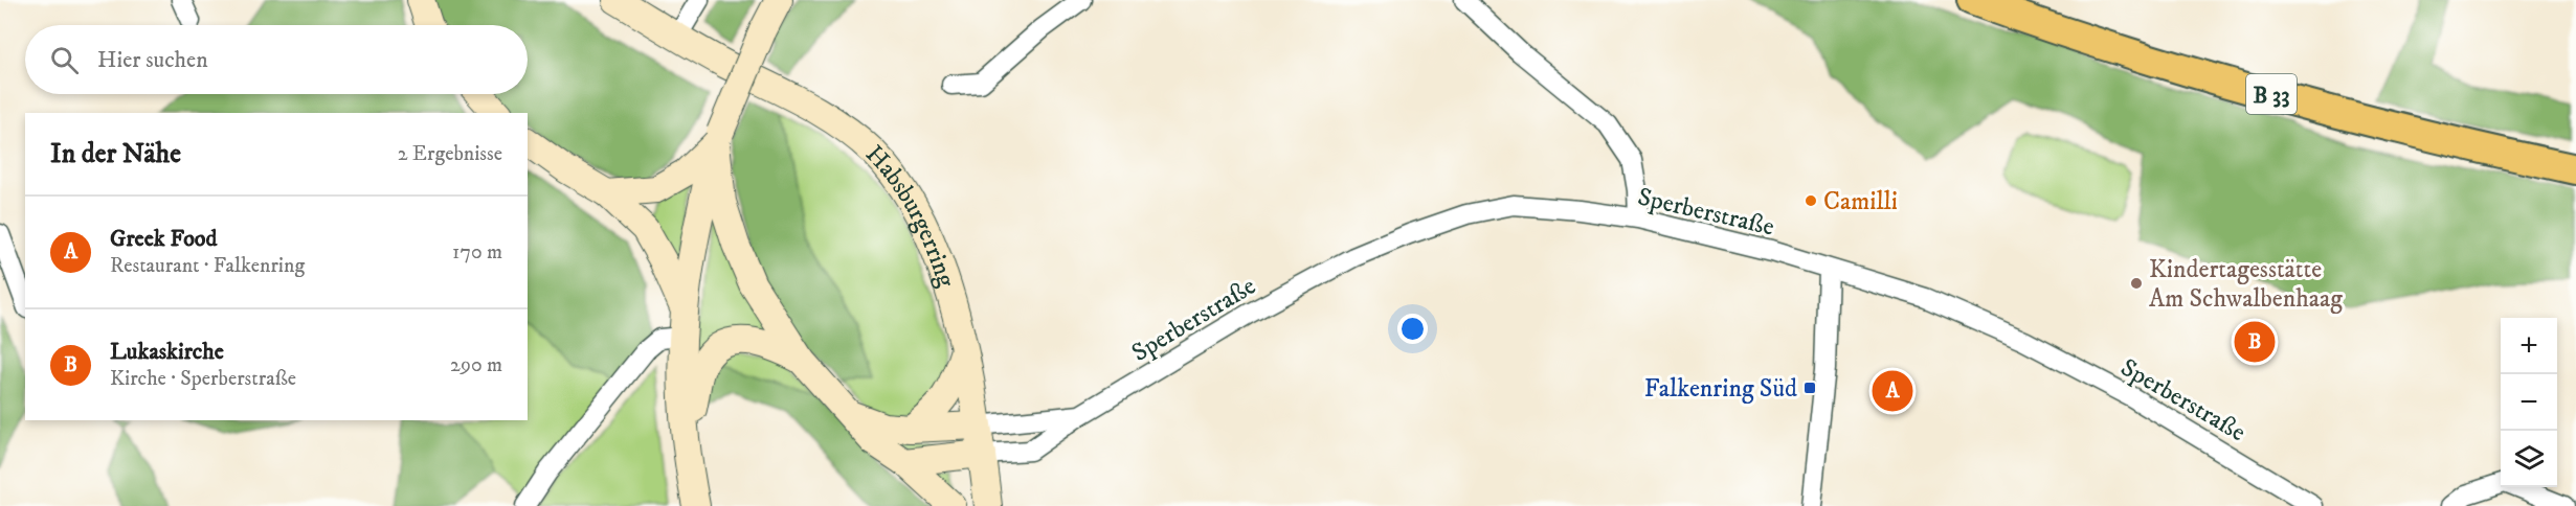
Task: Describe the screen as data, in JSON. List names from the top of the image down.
{
  "streets": {
    "main road": ["B 33", "Habsburgerring"],
    "street": ["Sperberstraße"]
  },
  "crossings": [
    ["Sperberstraße", "Habsburgerring"]
  ],
  "places": {
    "other": ["Camilli", "Kindertagesstätte Am Schwalbenhaag"],
    "transit": ["Falkenring Süd"]
  },
  "page": {
    "search": "Hier suchen",
    "heading": ["In der Nähe", "2 Ergebnisse"],
    "list": [
      {
        "mark": "A",
        "name": "Greek Food",
        "note": "Restaurant · Falkenring",
        "value": "170 m"
      },
      {
        "mark": "B",
        "name": "Lukaskirche",
        "note": "Kirche · Sperberstraße",
        "value": "290 m"
      }
    ],
    "map_buttons": ["+", "−"],
    "pins": ["B", "A"]
  }
}
